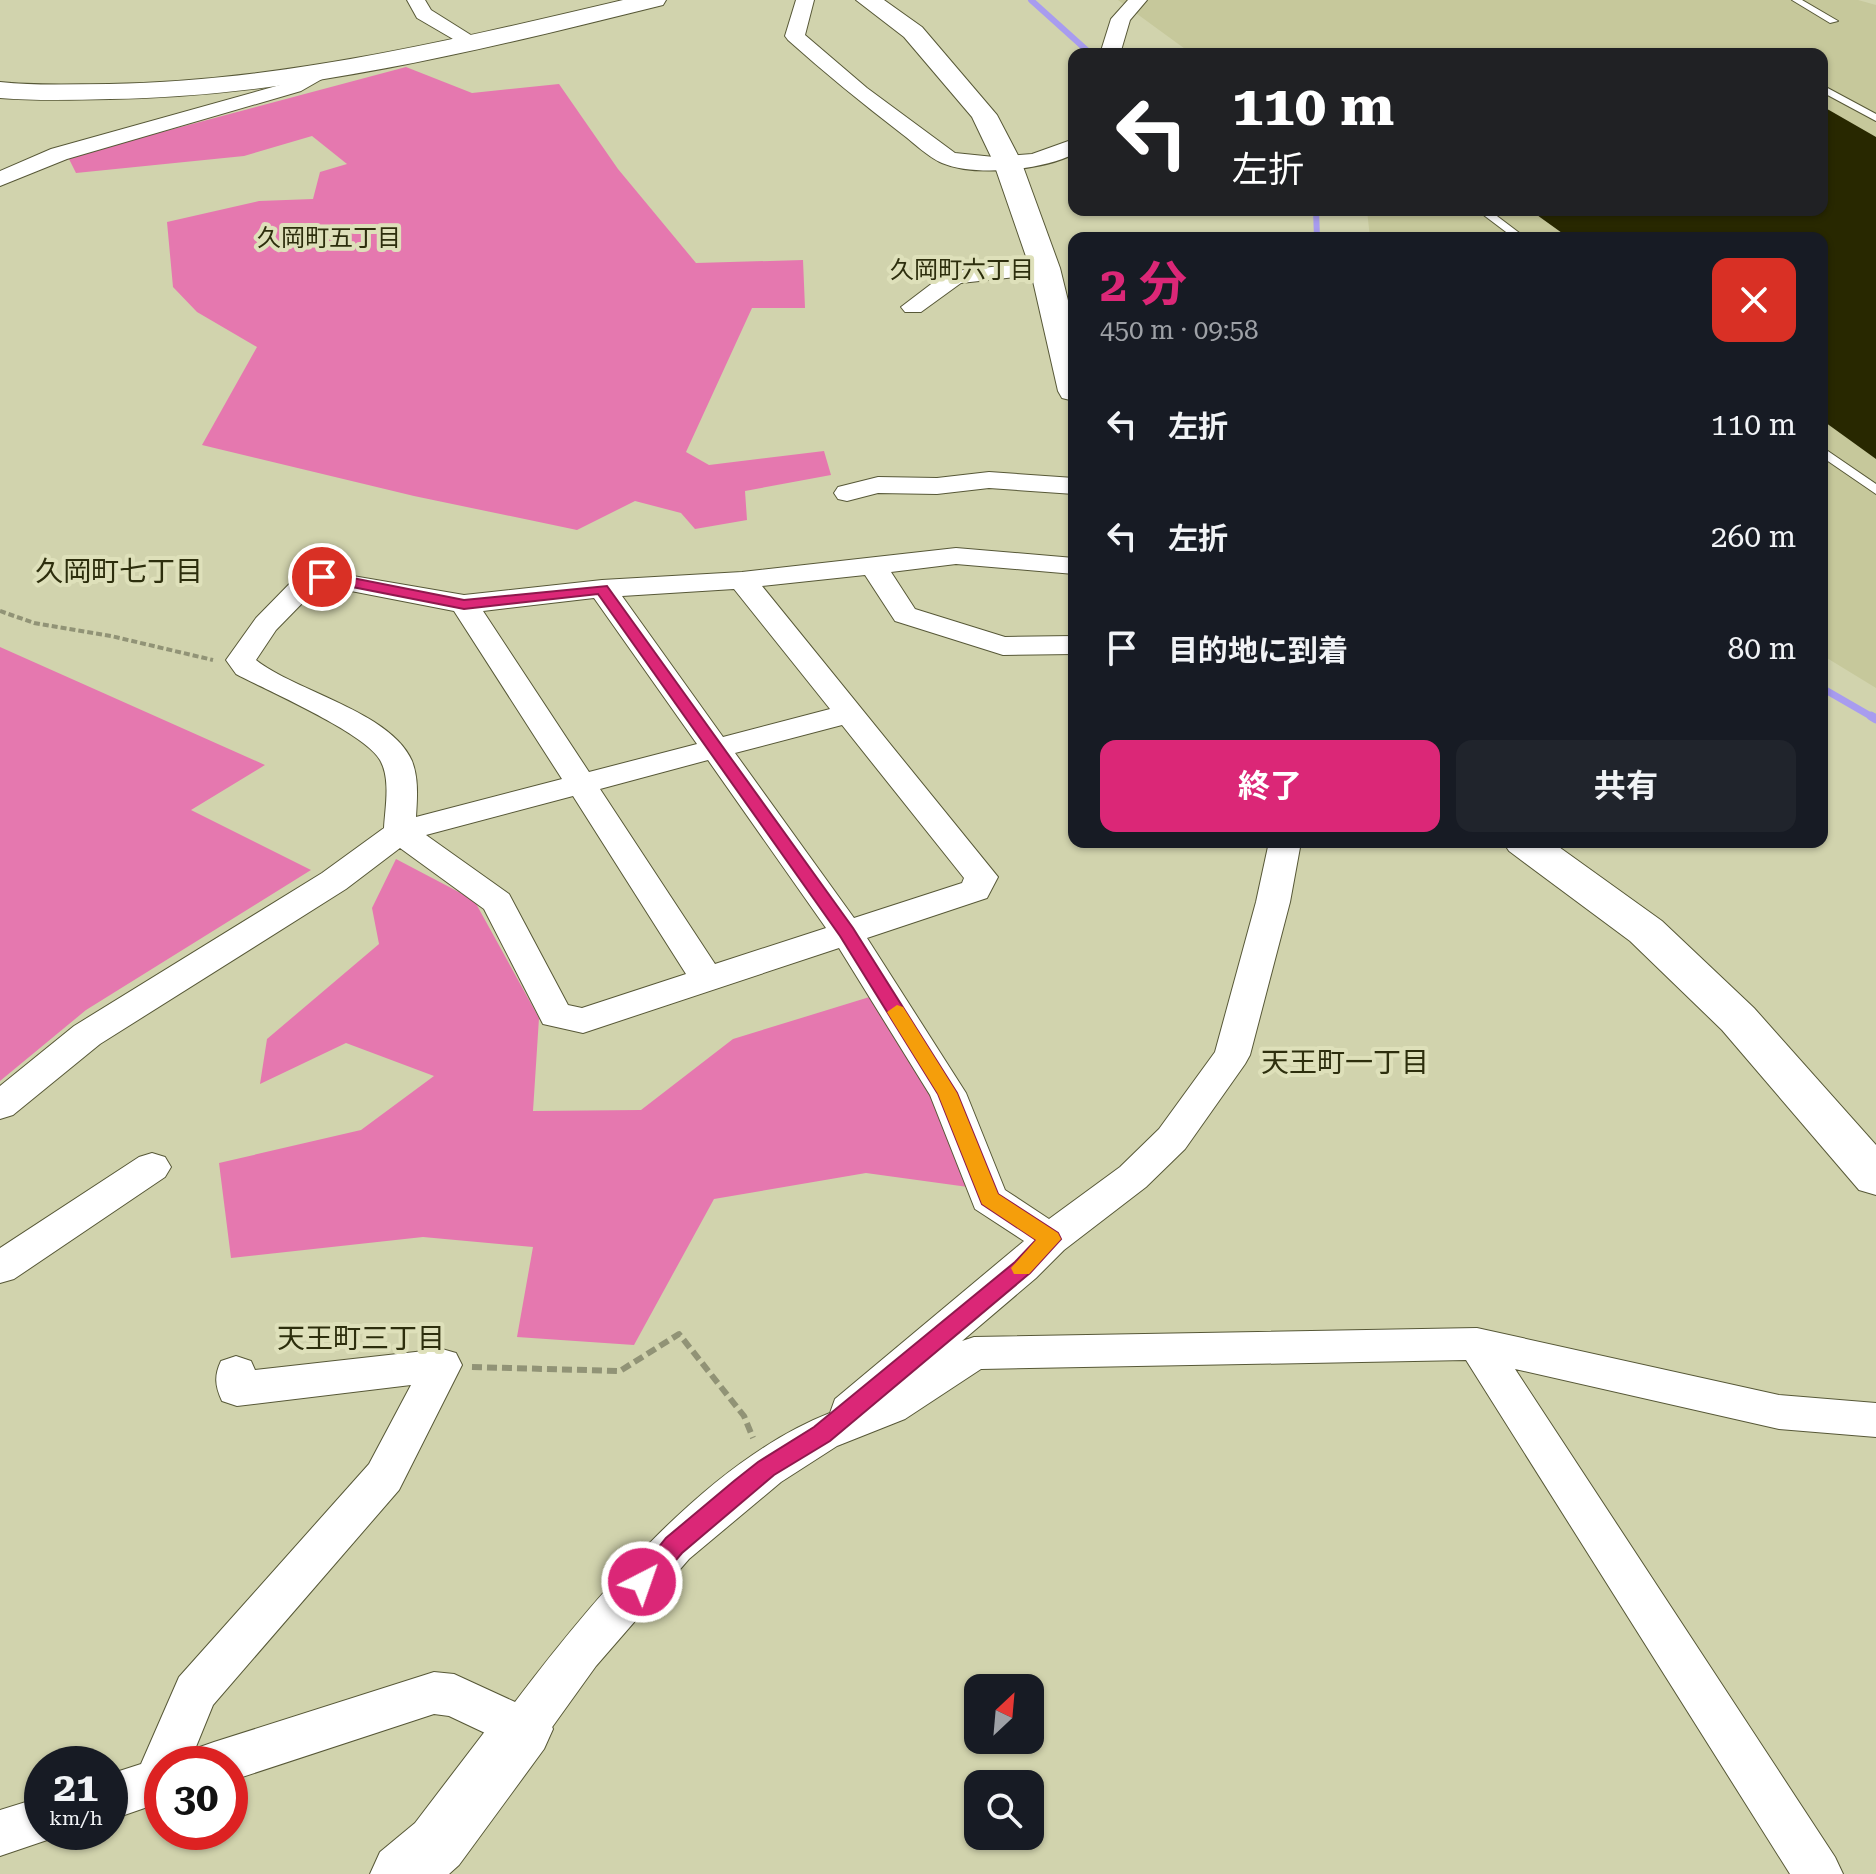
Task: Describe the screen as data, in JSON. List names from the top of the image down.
{
  "districts": [
    "久岡町五丁目",
    "久岡町六丁目",
    "久岡町七丁目",
    "天王町一丁目",
    "天王町三丁目"
  ],
  "north": "top right",
  "page": {
    "turn": ["110 m", "左折"],
    "heading": ["2 分", "450 m · 09:58"],
    "list": [
      {
        "name": "左折",
        "value": "110 m"
      },
      {
        "name": "左折",
        "value": "260 m"
      },
      {
        "name": "目的地に到着",
        "value": "80 m"
      }
    ],
    "buttons": ["終了", "共有"],
    "speed": "21 km/h",
    "limit": "30"
  }
}
